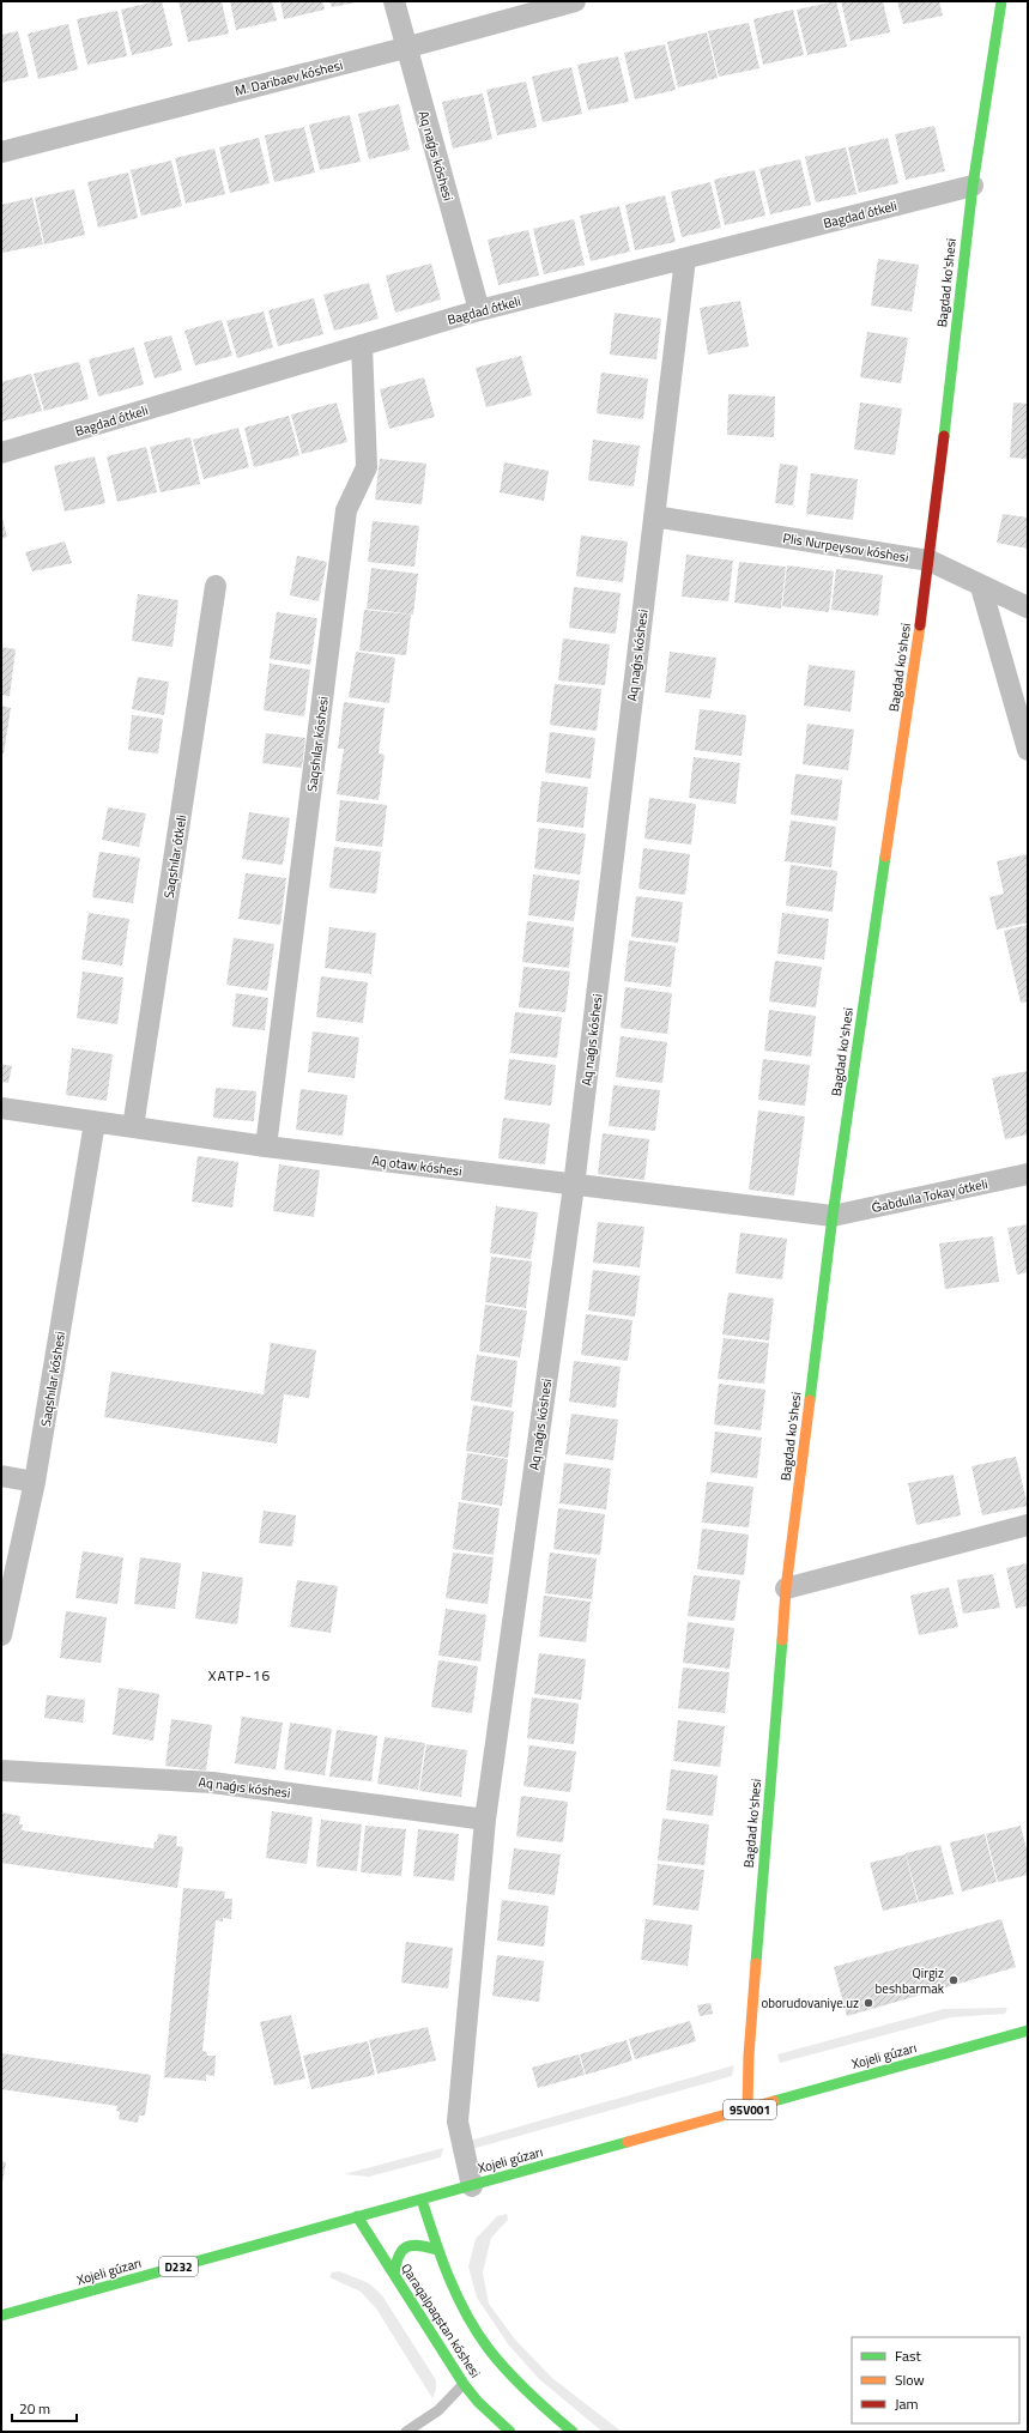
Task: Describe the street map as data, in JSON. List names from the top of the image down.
{
  "streets": {
    "street": [
      "M. Daribaev kóshesi",
      "Aq naǵıs kóshesi",
      "Bagdad ótkeli",
      "Bagdad ko'shesi",
      "Plis Nurpeysov kóshesi",
      "Saqshılar kóshesi",
      "Saqshılar ótkeli",
      "Aq otaw kóshesi",
      "Ǵabdulla Tokay ótkeli",
      "Xojeli gúzarı",
      "95V001",
      "D232",
      "Qaraqalpaqstan kóshesi"
    ]
  },
  "crossings": [
    ["M. Daribaev kóshesi", "Aq naǵıs kóshesi"],
    ["Aq naǵıs kóshesi", "Bagdad ótkeli"],
    ["Aq naǵıs kóshesi", "Plis Nurpeysov kóshesi"],
    ["Aq naǵıs kóshesi", "Aq otaw kóshesi"],
    ["Aq naǵıs kóshesi", "Xojeli gúzarı"],
    ["Bagdad ótkeli", "Bagdad ko'shesi"],
    ["Bagdad ótkeli", "Saqshılar kóshesi"],
    ["Bagdad ko'shesi", "Plis Nurpeysov kóshesi"],
    ["Bagdad ko'shesi", "Aq otaw kóshesi"],
    ["Bagdad ko'shesi", "Ǵabdulla Tokay ótkeli"],
    ["Bagdad ko'shesi", "Xojeli gúzarı"],
    ["Saqshılar kóshesi", "Aq otaw kóshesi"],
    ["Saqshılar ótkeli", "Aq otaw kóshesi"],
    ["Aq otaw kóshesi", "Ǵabdulla Tokay ótkeli"],
    ["Xojeli gúzarı", "Qaraqalpaqstan kóshesi"]
  ],
  "districts": ["XATP-16"],
  "places": ["Qirgiz beshbarmak", "oborudovaniye.uz"],
  "legend": ["Fast", "Slow", "Jam"],
  "scale_bar": "20 m"
}
